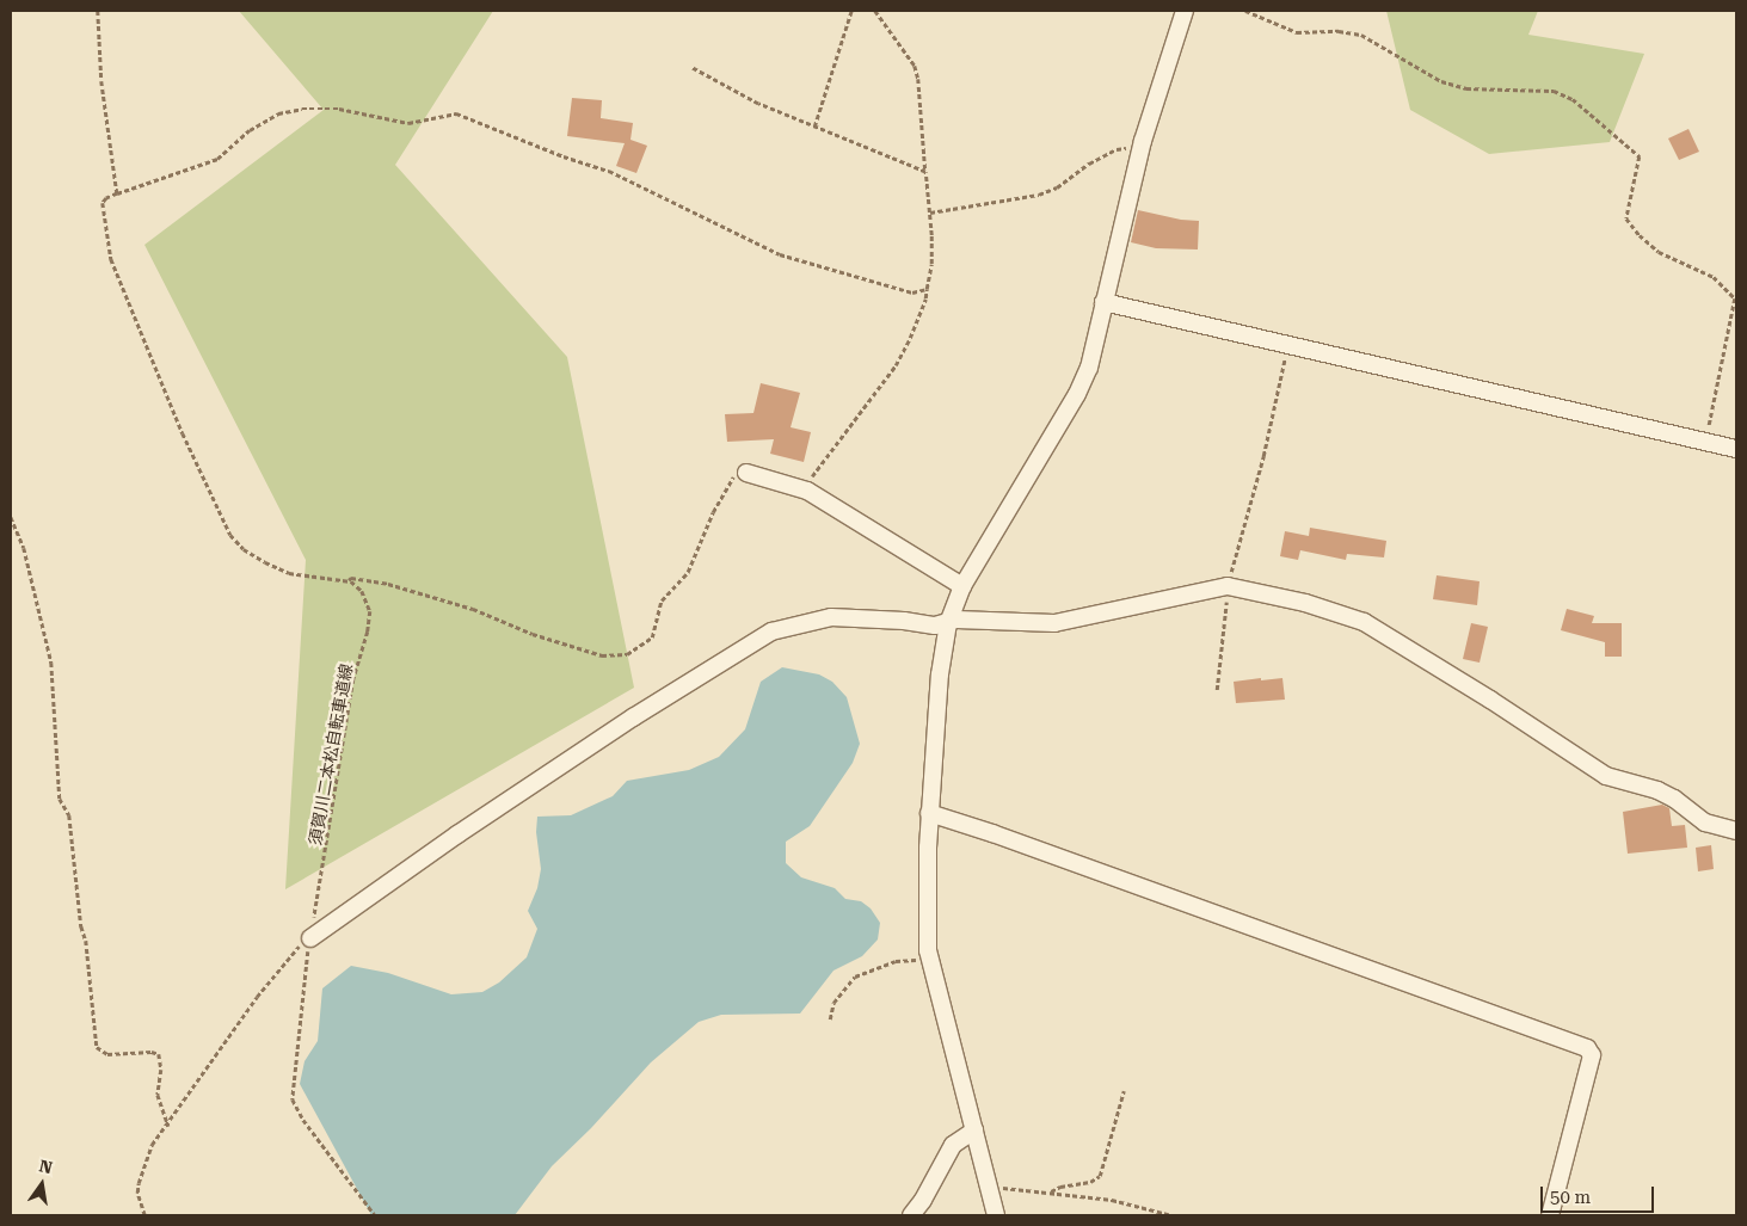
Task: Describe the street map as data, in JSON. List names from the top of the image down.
{
  "streets": {
    "path": ["須賀川二本松自転車道線"]
  },
  "scale_bar": "50 m",
  "north": "top"
}
